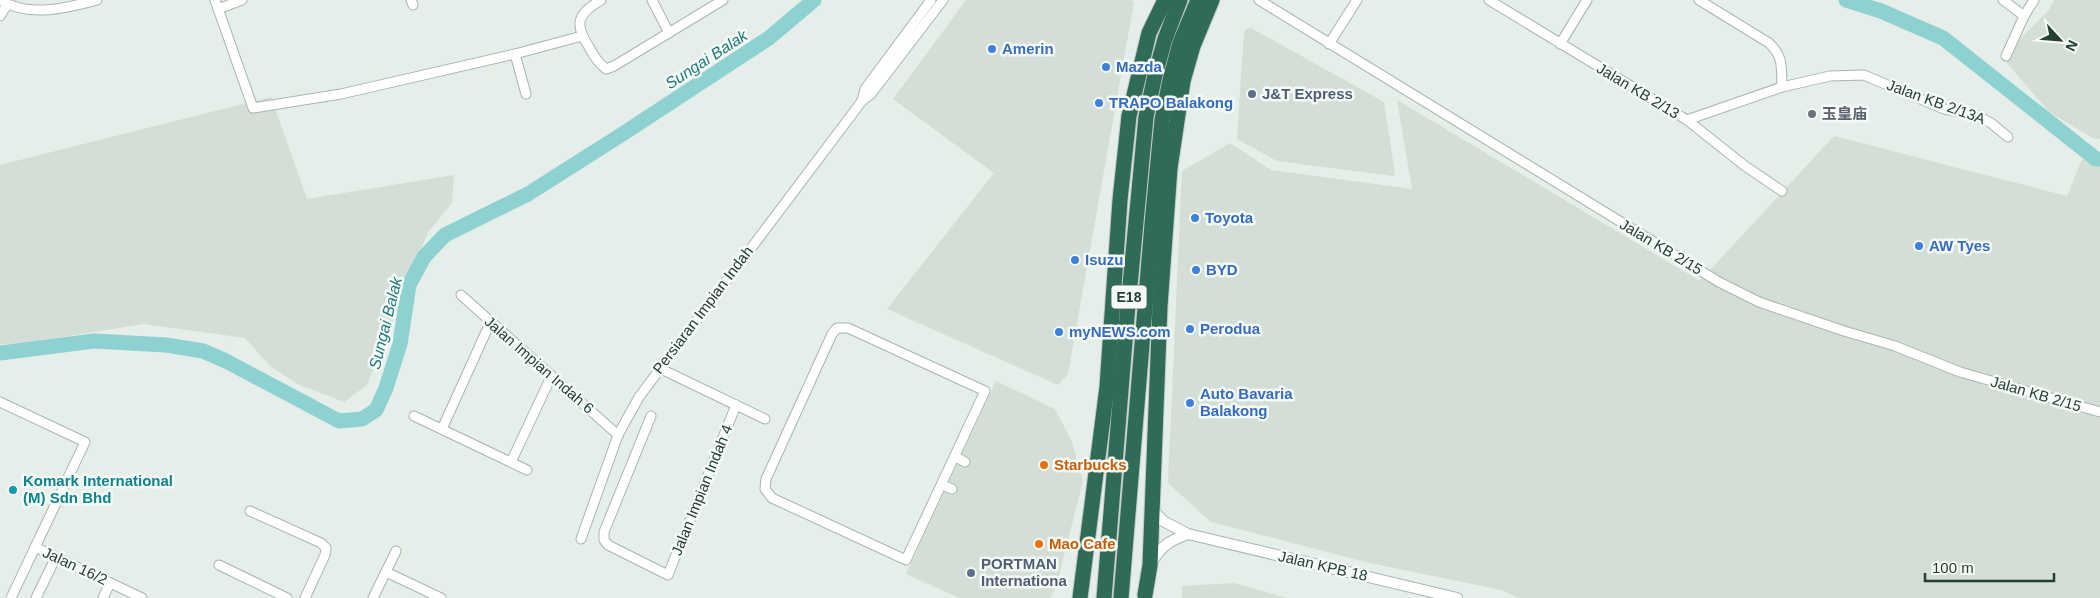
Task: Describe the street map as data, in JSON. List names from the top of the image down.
{
  "streets": {
    "highway": ["E18"],
    "street": [
      "Jalan KB 2/13",
      "Jalan KB 2/13A",
      "Jalan KB 2/15",
      "Persiaran Impian Indah",
      "Jalan Impian Indah 6",
      "Jalan Impian Indah 4",
      "Jalan 16/2",
      "Jalan KPB 18"
    ]
  },
  "crossings": [
    ["Jalan KB 2/13", "Jalan KB 2/13A"],
    ["Persiaran Impian Indah", "Jalan Impian Indah 6"]
  ],
  "water": ["Sungai Balak"],
  "places": [
    "Amerin",
    "Mazda",
    "J&T Express",
    "TRAPO Balakong",
    "玉皇庙",
    "Toyota",
    "AW Tyes",
    "Isuzu",
    "BYD",
    "Perodua",
    "myNEWS.com",
    "Auto Bavaria Balakong",
    "Starbucks",
    "Komark International (M) Sdn Bhd",
    "Mao Cafe",
    "PORTMAN Internationa"
  ],
  "scale_bar": "100 m",
  "north": "bottom right"
}
